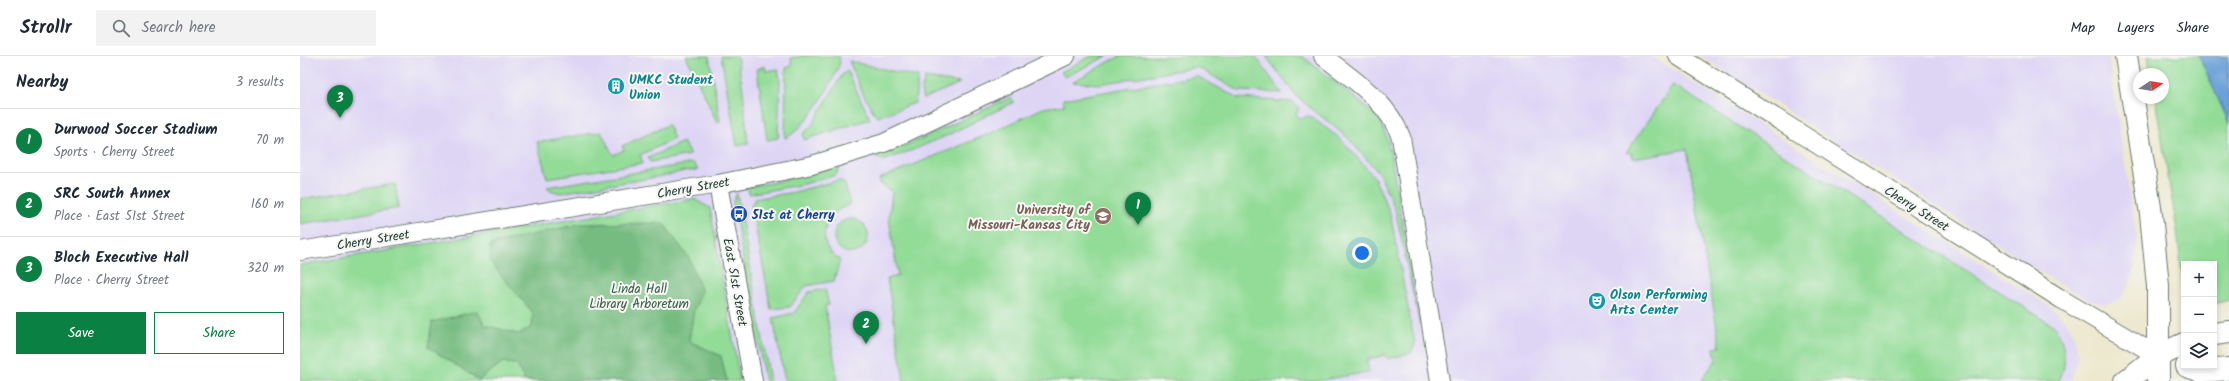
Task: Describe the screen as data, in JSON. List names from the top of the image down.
{
  "streets": {
    "street": ["Cherry Street", "East 51st Street"]
  },
  "crossings": [
    ["Cherry Street", "East 51st Street"]
  ],
  "parks": ["Linda Hall Library Arboretum"],
  "places": {
    "building": ["UMKC Student Union"],
    "bus stop": ["51st at Cherry"],
    "school or university": ["University of Missouri-Kansas City"],
    "theatre": ["Olson Performing Arts Center"]
  },
  "north": "right",
  "page": {
    "header": "Strollr",
    "search": "Search here",
    "nav": ["Map", "Layers", "Share"],
    "heading": ["Nearby", "3 results"],
    "pins": ["3", "1", "2"],
    "list": [
      {
        "mark": "1",
        "name": "Durwood Soccer Stadium",
        "note": "Sports · Cherry Street",
        "value": "70 m"
      },
      {
        "mark": "2",
        "name": "SRC South Annex",
        "note": "Place · East 51st Street",
        "value": "160 m"
      },
      {
        "mark": "3",
        "name": "Bloch Executive Hall",
        "note": "Place · Cherry Street",
        "value": "320 m"
      }
    ],
    "map_buttons": ["+", "−"],
    "buttons": ["Save", "Share"]
  }
}
